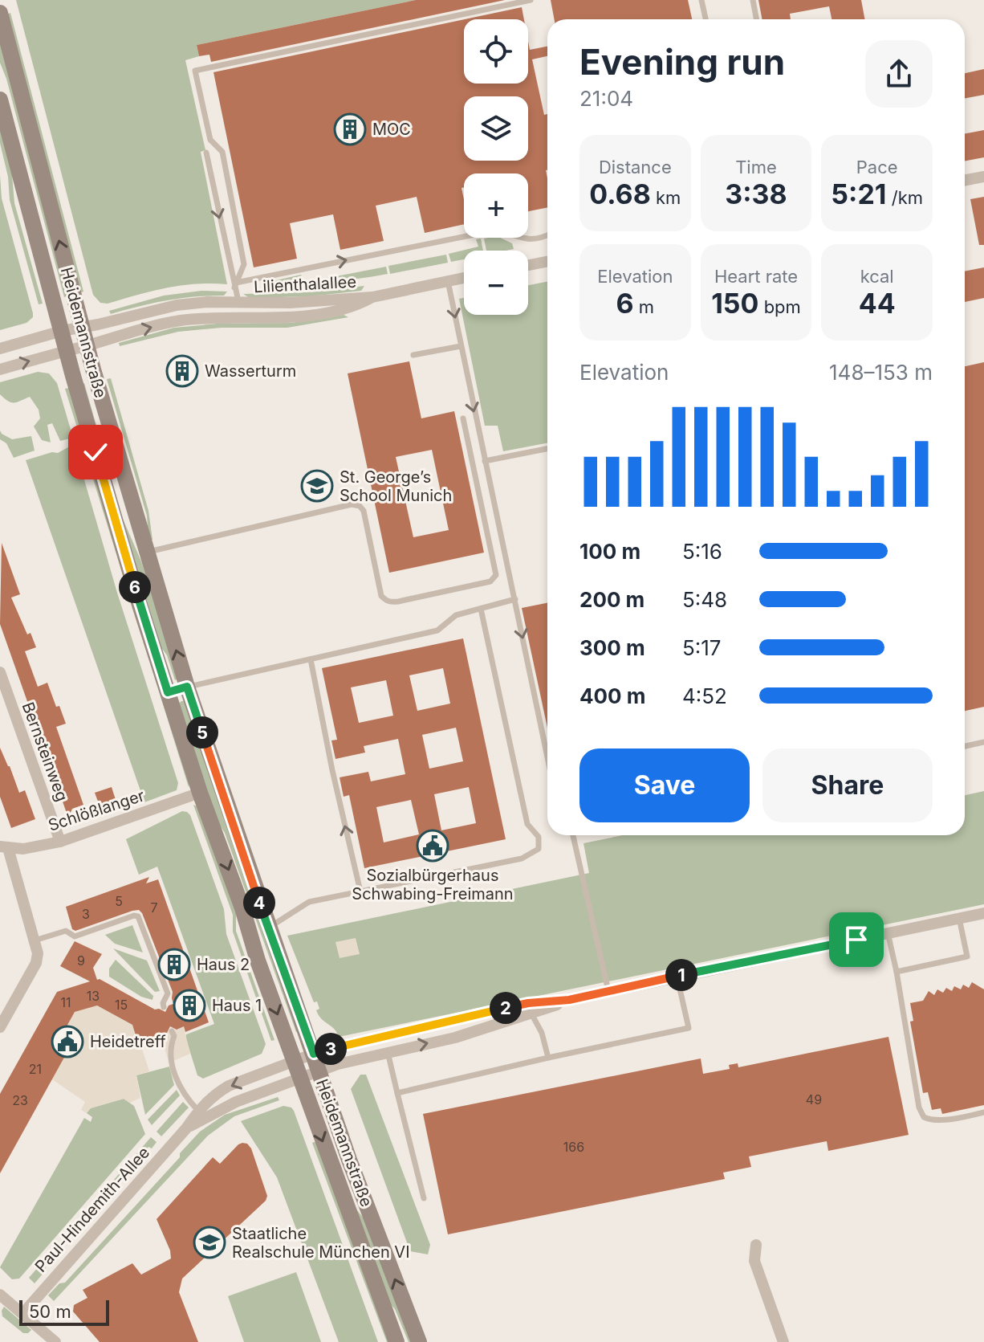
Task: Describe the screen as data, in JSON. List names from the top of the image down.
{
  "streets": {
    "main road": ["Heidemannstraße"],
    "street": [
      "Lilienthalallee",
      "Bernsteinweg",
      "Schlößlanger",
      "Paul-Hindemith-Allee"
    ]
  },
  "crossings": [
    ["Lilienthalallee", "Heidemannstraße"],
    ["Heidemannstraße", "Schlößlanger"],
    ["Heidemannstraße", "Paul-Hindemith-Allee"],
    ["Bernsteinweg", "Schlößlanger"]
  ],
  "places": {
    "building": [
      "MOC",
      "Wasserturm",
      "Haus 2",
      "Haus 1"
    ],
    "school or university": ["St. George’s School Munich", "Staatliche Realschule München VI"],
    "public building": ["Sozialbürgerhaus Schwabing-Freimann", "Heidetreff"]
  },
  "house_numbers": [
    "5",
    "7",
    "3",
    "9",
    "13",
    "11",
    "15",
    "21",
    "49",
    "23",
    "166"
  ],
  "scale_bar": "50 m",
  "page": {
    "map_buttons": ["+", "−"],
    "heading": ["Evening run", "21:04"],
    "stats": [
      ["Distance", "0.68 km"],
      ["Time", "3:38"],
      ["Pace", "5:21 /km"],
      ["Elevation", "6 m"],
      ["Heart rate", "150 bpm"],
      ["kcal", "44"]
    ],
    "chart": ["Elevation", "148–153 m"],
    "list": [
      {
        "name": "100 m",
        "note": "5:16"
      },
      {
        "name": "200 m",
        "note": "5:48"
      },
      {
        "name": "300 m",
        "note": "5:17"
      },
      {
        "name": "400 m",
        "note": "4:52"
      }
    ],
    "pins": [
      "6",
      "5",
      "4",
      "1",
      "2",
      "3"
    ],
    "buttons": ["Save", "Share"],
    "scale": "50 m"
  }
}
